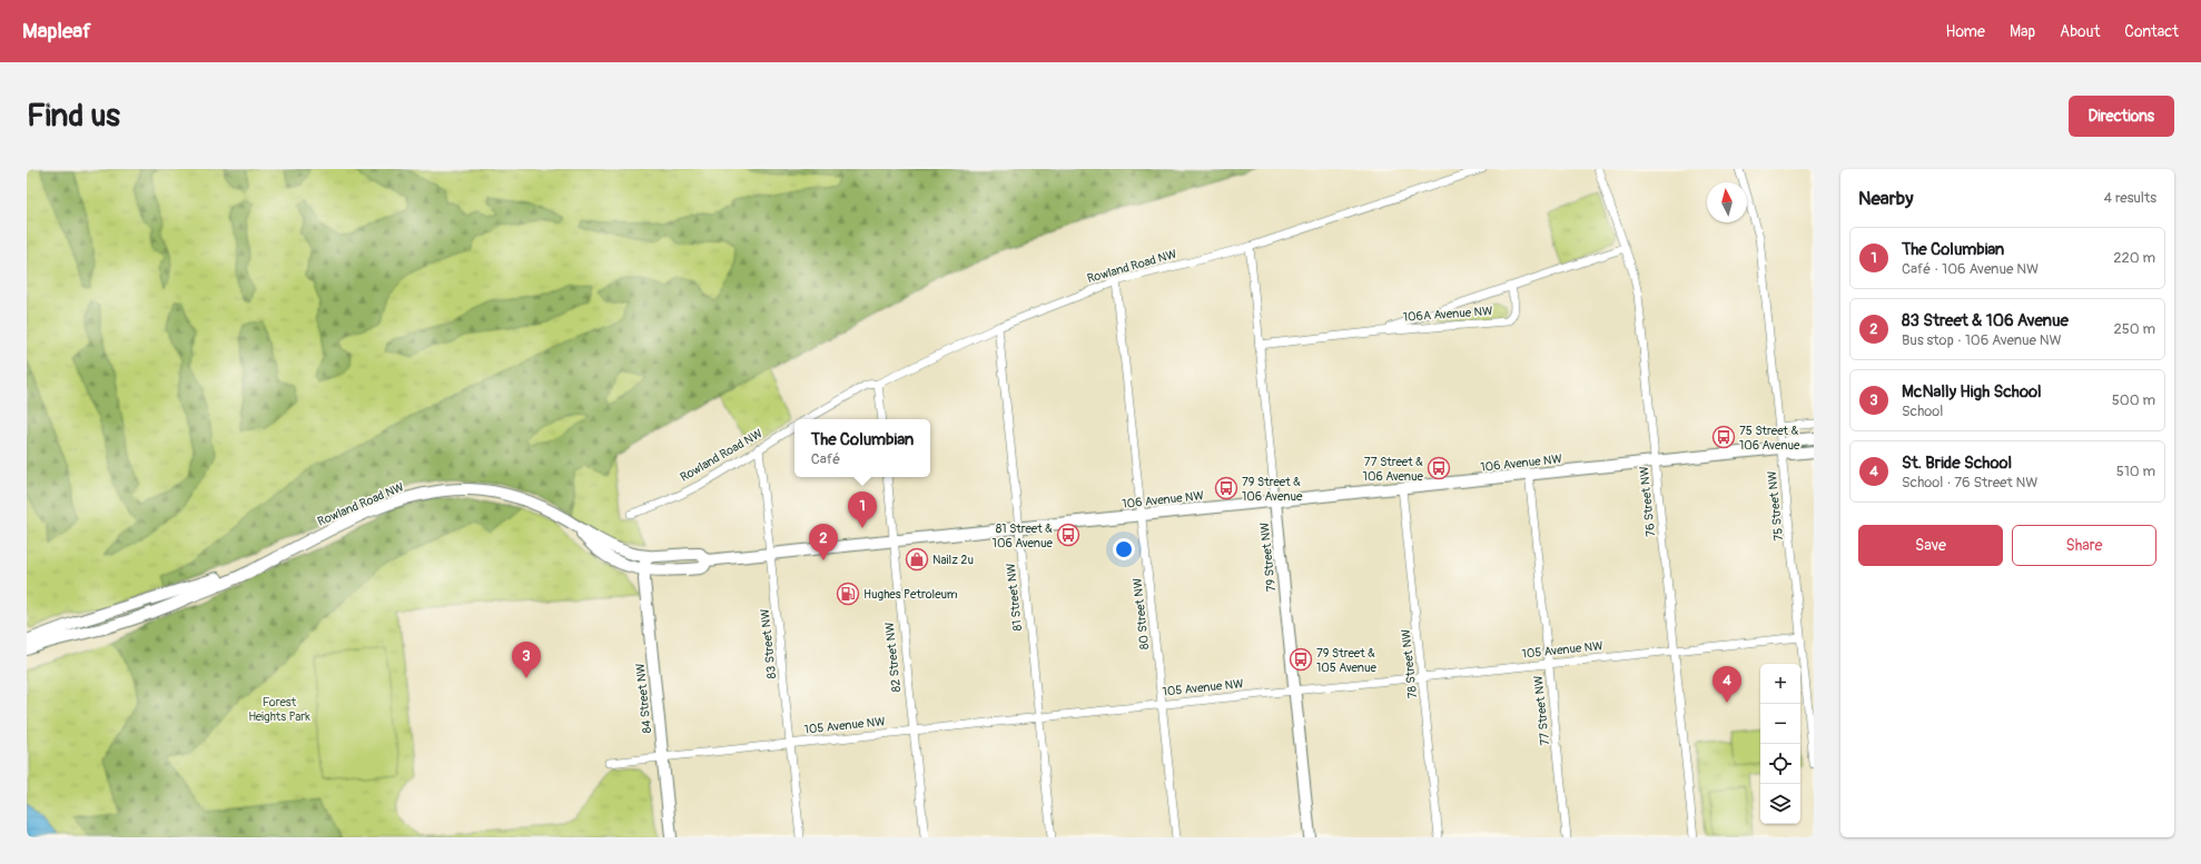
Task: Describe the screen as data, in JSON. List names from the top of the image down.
{
  "streets": {
    "main road": [
      "Rowland Road NW",
      "106 Avenue NW",
      "79 Street NW",
      "84 Street NW"
    ],
    "street": [
      "106A Avenue NW",
      "76 Street NW",
      "75 Street NW",
      "81 Street NW",
      "80 Street NW",
      "83 Street NW",
      "105 Avenue NW",
      "82 Street NW",
      "78 Street NW",
      "77 Street NW"
    ]
  },
  "crossings": [
    ["Rowland Road NW", "106 Avenue NW"],
    ["Rowland Road NW", "79 Street NW"],
    ["Rowland Road NW", "81 Street NW"],
    ["Rowland Road NW", "80 Street NW"],
    ["Rowland Road NW", "83 Street NW"],
    ["Rowland Road NW", "84 Street NW"],
    ["106A Avenue NW", "76 Street NW"],
    ["106A Avenue NW", "79 Street NW"],
    ["106 Avenue NW", "76 Street NW"],
    ["106 Avenue NW", "75 Street NW"],
    ["106 Avenue NW", "79 Street NW"],
    ["106 Avenue NW", "81 Street NW"],
    ["106 Avenue NW", "80 Street NW"],
    ["106 Avenue NW", "83 Street NW"],
    ["106 Avenue NW", "82 Street NW"],
    ["106 Avenue NW", "78 Street NW"],
    ["106 Avenue NW", "84 Street NW"],
    ["106 Avenue NW", "77 Street NW"],
    ["76 Street NW", "105 Avenue NW"],
    ["75 Street NW", "105 Avenue NW"],
    ["79 Street NW", "105 Avenue NW"],
    ["81 Street NW", "105 Avenue NW"],
    ["80 Street NW", "105 Avenue NW"],
    ["83 Street NW", "105 Avenue NW"],
    ["105 Avenue NW", "82 Street NW"],
    ["105 Avenue NW", "78 Street NW"],
    ["105 Avenue NW", "84 Street NW"],
    ["105 Avenue NW", "77 Street NW"]
  ],
  "parks": ["Forest Heights Park"],
  "places": {
    "bus stop": [
      "75 Street & 106 Avenue",
      "77 Street & 106 Avenue",
      "79 Street & 106 Avenue",
      "81 Street & 106 Avenue",
      "79 Street & 105 Avenue"
    ],
    "shop": ["Nailz 2u"],
    "fuel station": ["Hughes Petroleum"]
  },
  "north": "top",
  "page": {
    "header": "Mapleaf",
    "nav": [
      "Home",
      "Map",
      "About",
      "Contact"
    ],
    "buttons": [
      "Directions",
      ["Save", "Share"]
    ],
    "title": "Find us",
    "heading": ["Nearby", "4 results"],
    "list": [
      {
        "mark": "1",
        "name": "The Columbian",
        "note": "Café · 106 Avenue NW",
        "value": "220 m"
      },
      {
        "mark": "2",
        "name": "83 Street & 106 Avenue",
        "note": "Bus stop · 106 Avenue NW",
        "value": "250 m"
      },
      {
        "mark": "3",
        "name": "McNally High School",
        "note": "School",
        "value": "500 m"
      },
      {
        "mark": "4",
        "name": "St. Bride School",
        "note": "School · 76 Street NW",
        "value": "510 m"
      }
    ],
    "popup": ["The Columbian", "Café"],
    "pins": [
      "1",
      "2",
      "3",
      "4"
    ],
    "map_buttons": ["+", "−"]
  }
}
